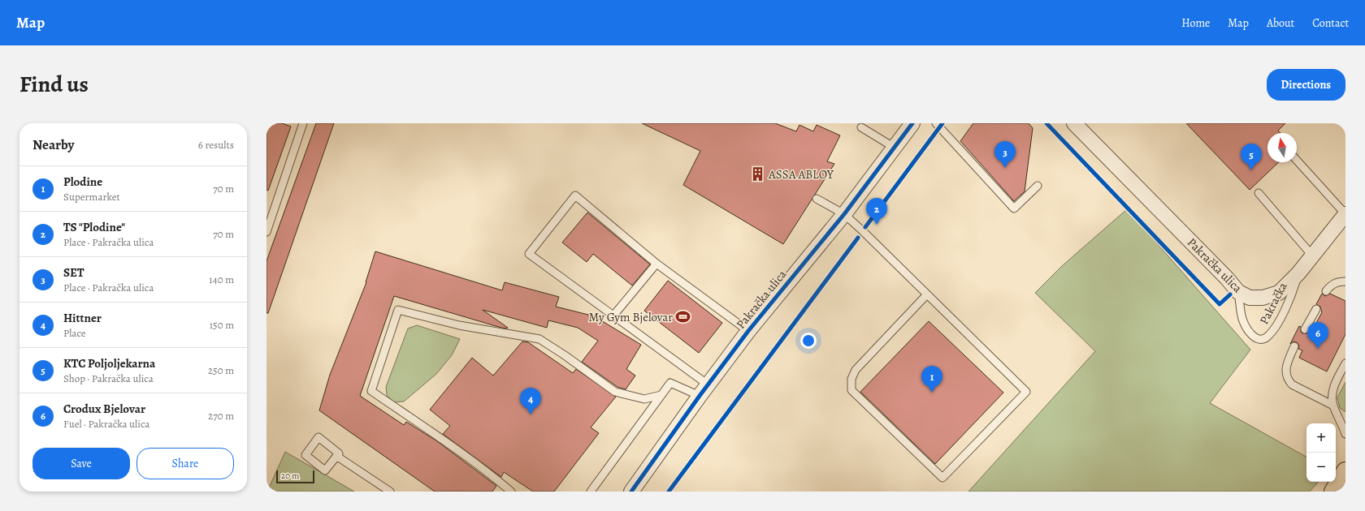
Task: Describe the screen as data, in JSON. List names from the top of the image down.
{
  "streets": {
    "street": ["Pakračka ulica"],
    "lane": ["Pakračka"]
  },
  "crossings": [
    ["Pakračka ulica", "Pakračka"]
  ],
  "places": {
    "building": ["ASSA ABLOY"],
    "sports": ["My Gym Bjelovar"]
  },
  "scale_bar": "20 m",
  "north": "top",
  "page": {
    "header": "Map",
    "nav": [
      "Home",
      "Map",
      "About",
      "Contact"
    ],
    "title": "Find us",
    "buttons": [
      "Directions",
      ["Save", "Share"]
    ],
    "heading": ["Nearby", "6 results"],
    "pins": [
      "3",
      "5",
      "2",
      "6",
      "1",
      "4"
    ],
    "list": [
      {
        "mark": "1",
        "name": "Plodine",
        "note": "Supermarket",
        "value": "70 m"
      },
      {
        "mark": "2",
        "name": "TS \"Plodine\"",
        "note": "Place · Pakračka ulica",
        "value": "70 m"
      },
      {
        "mark": "3",
        "name": "SET",
        "note": "Place · Pakračka ulica",
        "value": "140 m"
      },
      {
        "mark": "4",
        "name": "Hittner",
        "note": "Place",
        "value": "150 m"
      },
      {
        "mark": "5",
        "name": "KTC Poljoljekarna",
        "note": "Shop · Pakračka ulica",
        "value": "250 m"
      },
      {
        "mark": "6",
        "name": "Crodux Bjelovar",
        "note": "Fuel · Pakračka ulica",
        "value": "270 m"
      }
    ],
    "map_buttons": ["+", "−"],
    "scale": "20 m"
  }
}
